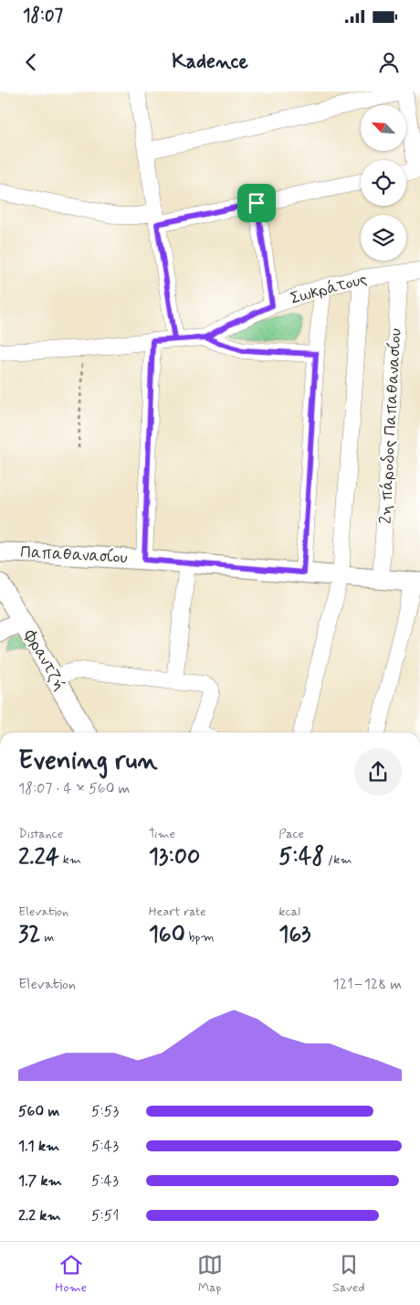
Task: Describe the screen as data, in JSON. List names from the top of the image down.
{
  "streets": {
    "main road": ["Παπαθανασίου", "Φραντζή"],
    "street": ["Σωκράτους", "2η πάροδος Παπαθανασίου"]
  },
  "crossings": [
    ["Σωκράτους", "2η πάροδος Παπαθανασίου"],
    ["2η πάροδος Παπαθανασίου", "Παπαθανασίου"]
  ],
  "north": "top left",
  "page": {
    "status": "18:07",
    "header": "Kadence",
    "heading": ["Evening run", "18:07 · 4 × 560 m"],
    "stats": [
      ["Distance", "2.24 km"],
      ["Time", "13:00"],
      ["Pace", "5:48 /km"],
      ["Elevation", "32 m"],
      ["Heart rate", "160 bpm"],
      ["kcal", "163"]
    ],
    "chart": ["Elevation", "121–128 m"],
    "list": [
      {
        "name": "560 m",
        "note": "5:53"
      },
      {
        "name": "1.1 km",
        "note": "5:43"
      },
      {
        "name": "1.7 km",
        "note": "5:43"
      },
      {
        "name": "2.2 km",
        "note": "5:51"
      }
    ],
    "tabs": ["Home", "Map", "Saved"]
  }
}
